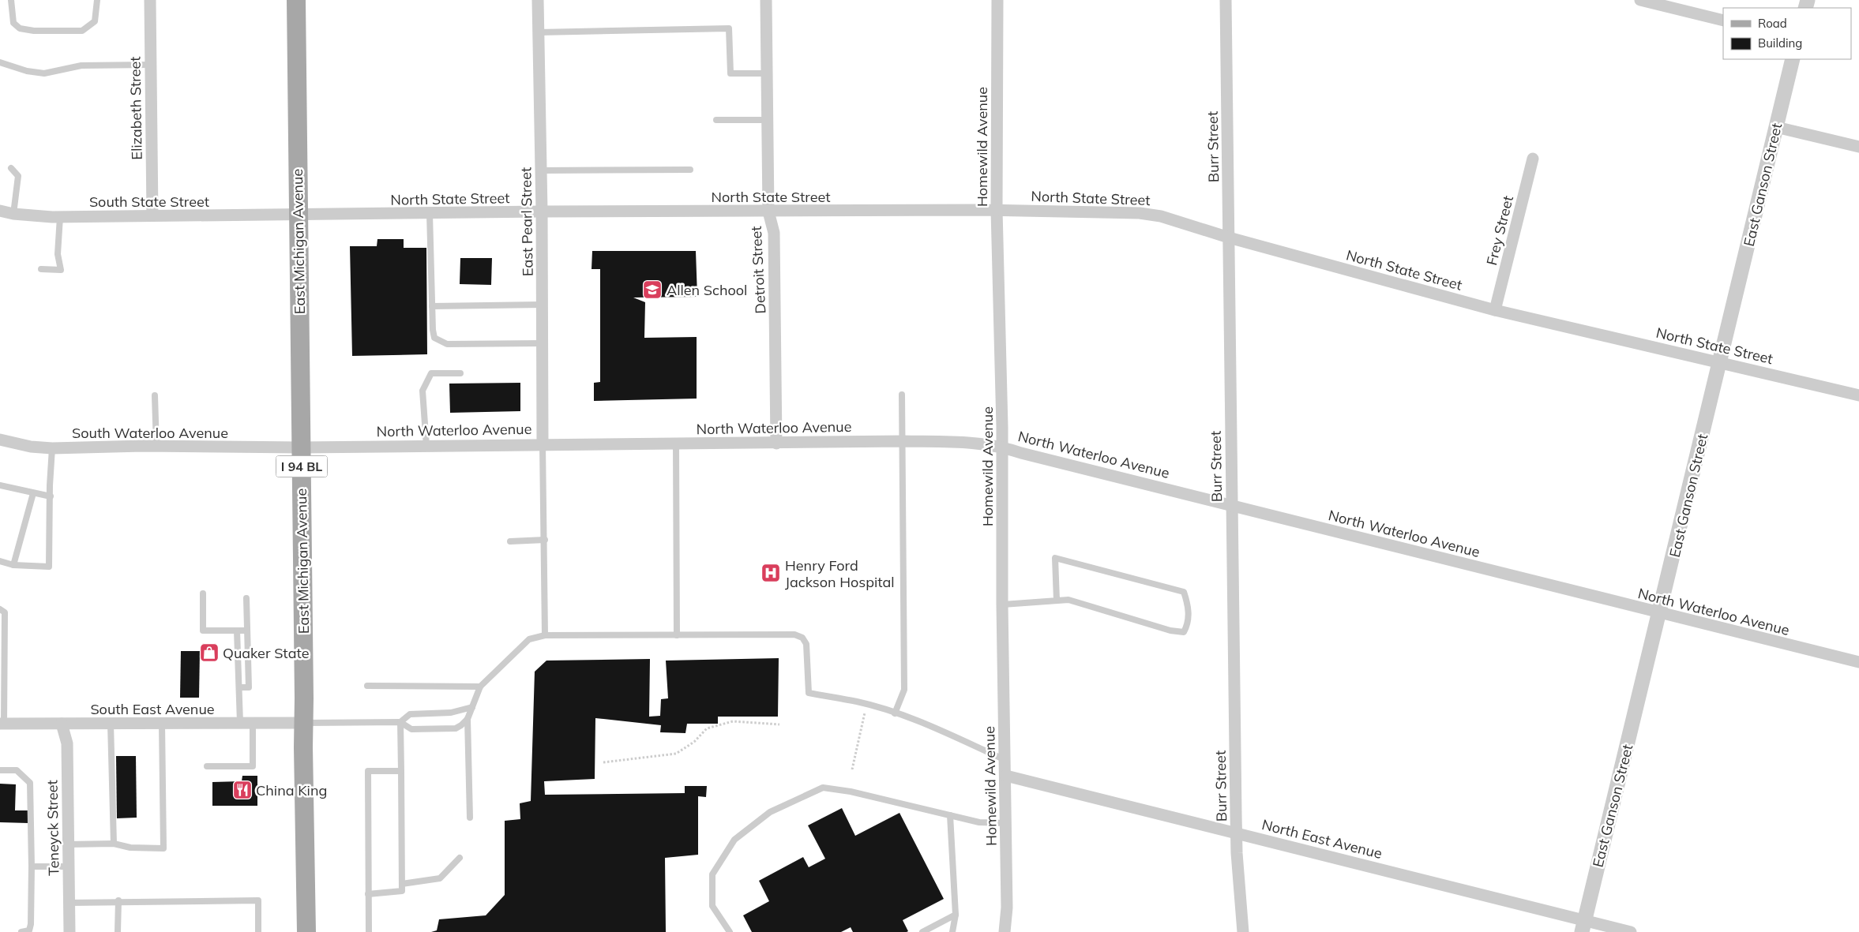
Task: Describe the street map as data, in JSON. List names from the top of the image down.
{
  "streets": {
    "main road": ["East Michigan Avenue", "I 94 BL"],
    "street": [
      "Elizabeth Street",
      "Homewild Avenue",
      "Burr Street",
      "East Ganson Street",
      "North State Street",
      "South State Street",
      "East Pearl Street",
      "Frey Street",
      "Detroit Street",
      "North Waterloo Avenue",
      "South Waterloo Avenue",
      "South East Avenue",
      "Teneyck Street",
      "North East Avenue"
    ]
  },
  "crossings": [
    ["Elizabeth Street", "South State Street"],
    ["Homewild Avenue", "North State Street"],
    ["Homewild Avenue", "North Waterloo Avenue"],
    ["Homewild Avenue", "North East Avenue"],
    ["Burr Street", "North State Street"],
    ["Burr Street", "North Waterloo Avenue"],
    ["Burr Street", "North East Avenue"],
    ["East Ganson Street", "North State Street"],
    ["East Ganson Street", "North Waterloo Avenue"],
    ["East Ganson Street", "North East Avenue"],
    ["North State Street", "South State Street"],
    ["North State Street", "East Pearl Street"],
    ["North State Street", "Frey Street"],
    ["North State Street", "East Michigan Avenue"],
    ["North State Street", "Detroit Street"],
    ["South State Street", "East Michigan Avenue"],
    ["East Pearl Street", "North Waterloo Avenue"],
    ["East Michigan Avenue", "North Waterloo Avenue"],
    ["East Michigan Avenue", "South Waterloo Avenue"],
    ["East Michigan Avenue", "South East Avenue"],
    ["Detroit Street", "North Waterloo Avenue"],
    ["North Waterloo Avenue", "South Waterloo Avenue"],
    ["South East Avenue", "Teneyck Street"]
  ],
  "places": {
    "school or university": ["Allen School"],
    "hospital": ["Henry Ford Jackson Hospital"],
    "shop": ["Quaker State"],
    "restaurant": ["China King"]
  },
  "legend": ["Road", "Building"]
}
